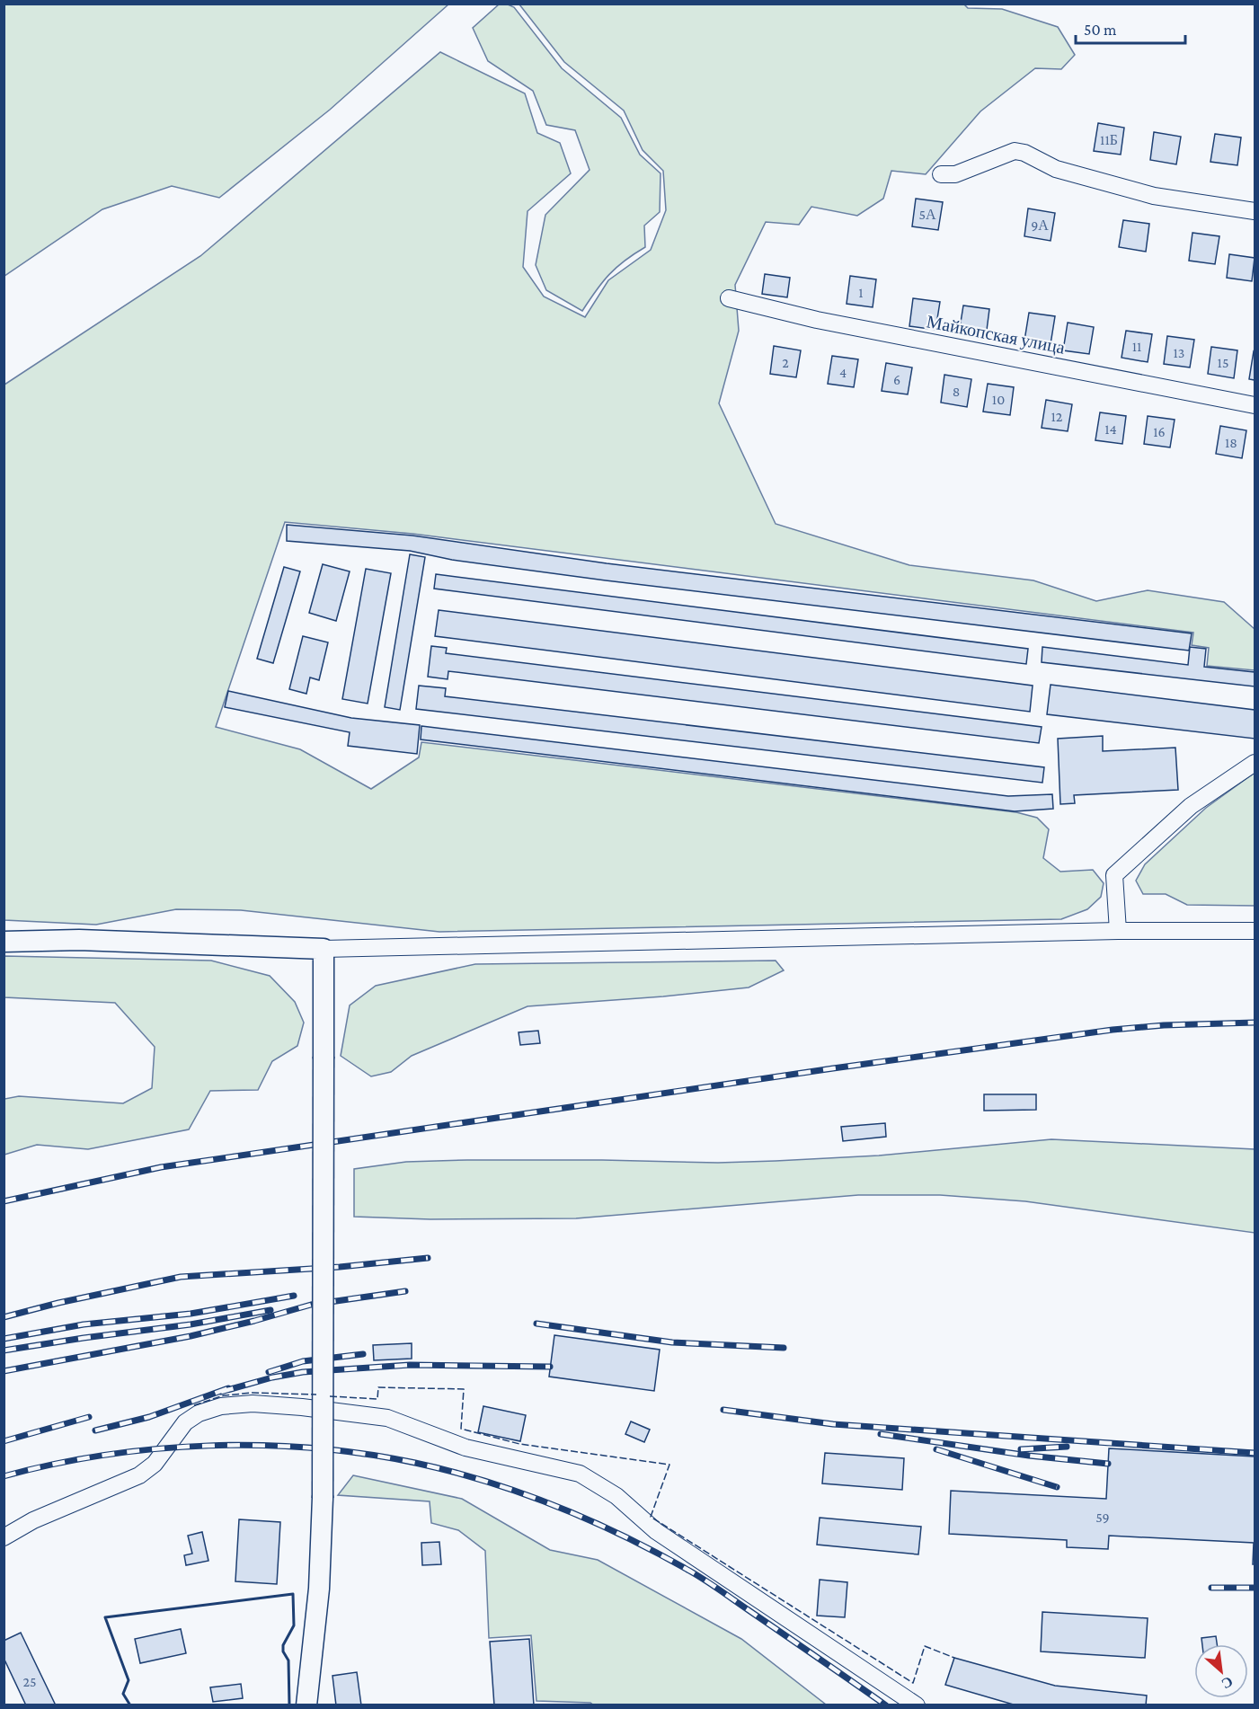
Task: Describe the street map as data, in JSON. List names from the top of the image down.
{
  "streets": {
    "street": ["Майкопская улица"]
  },
  "house_numbers": [
    "11Б",
    "5А",
    "9А",
    "1",
    "11",
    "13",
    "2",
    "15",
    "4",
    "6",
    "8",
    "10",
    "12",
    "14",
    "16",
    "18",
    "59",
    "25"
  ],
  "scale_bar": "50 m",
  "north": "bottom right"
}
